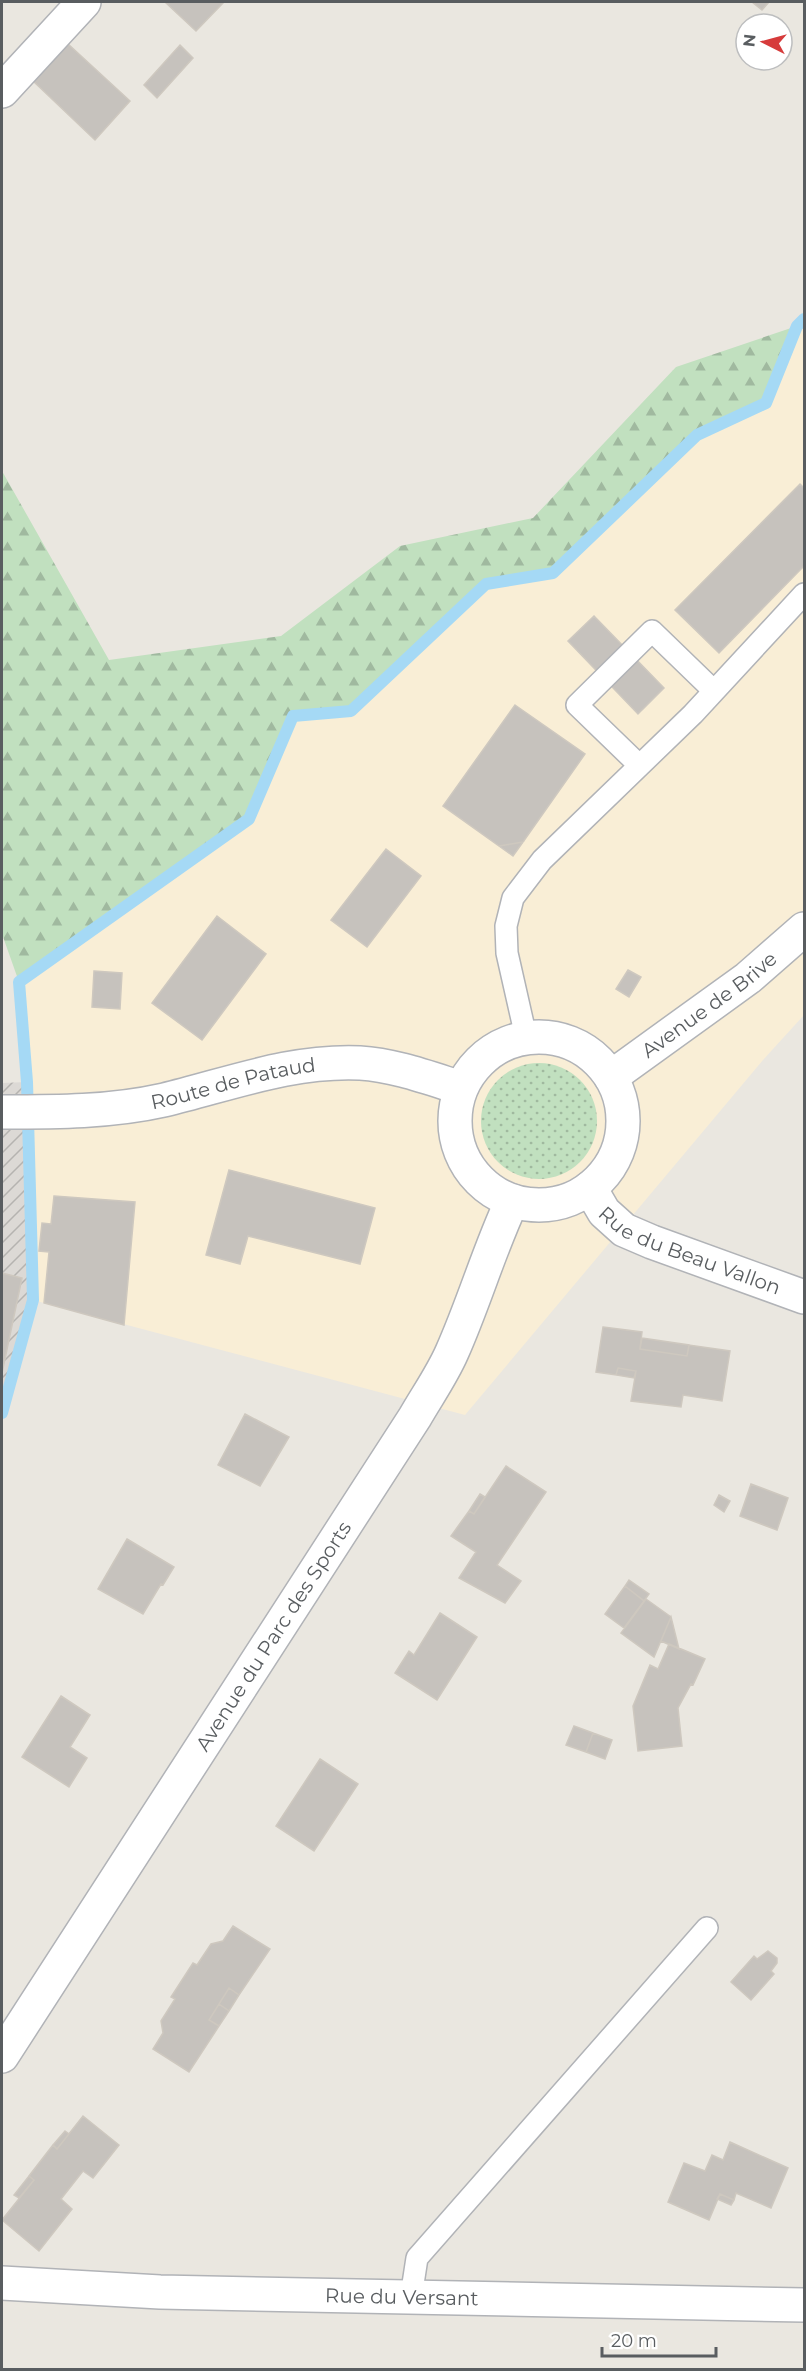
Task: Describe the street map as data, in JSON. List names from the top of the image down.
{
  "streets": {
    "street": [
      "Avenue de Brive",
      "Route de Pataud",
      "Rue du Beau Vallon",
      "Avenue du Parc des Sports",
      "Rue du Versant"
    ]
  },
  "crossings": [
    ["Avenue de Brive", "Route de Pataud"],
    ["Avenue de Brive", "Rue du Beau Vallon"],
    ["Avenue de Brive", "Avenue du Parc des Sports"],
    ["Route de Pataud", "Rue du Beau Vallon"],
    ["Route de Pataud", "Avenue du Parc des Sports"],
    ["Rue du Beau Vallon", "Avenue du Parc des Sports"]
  ],
  "scale_bar": "20 m",
  "north": "left"
}
